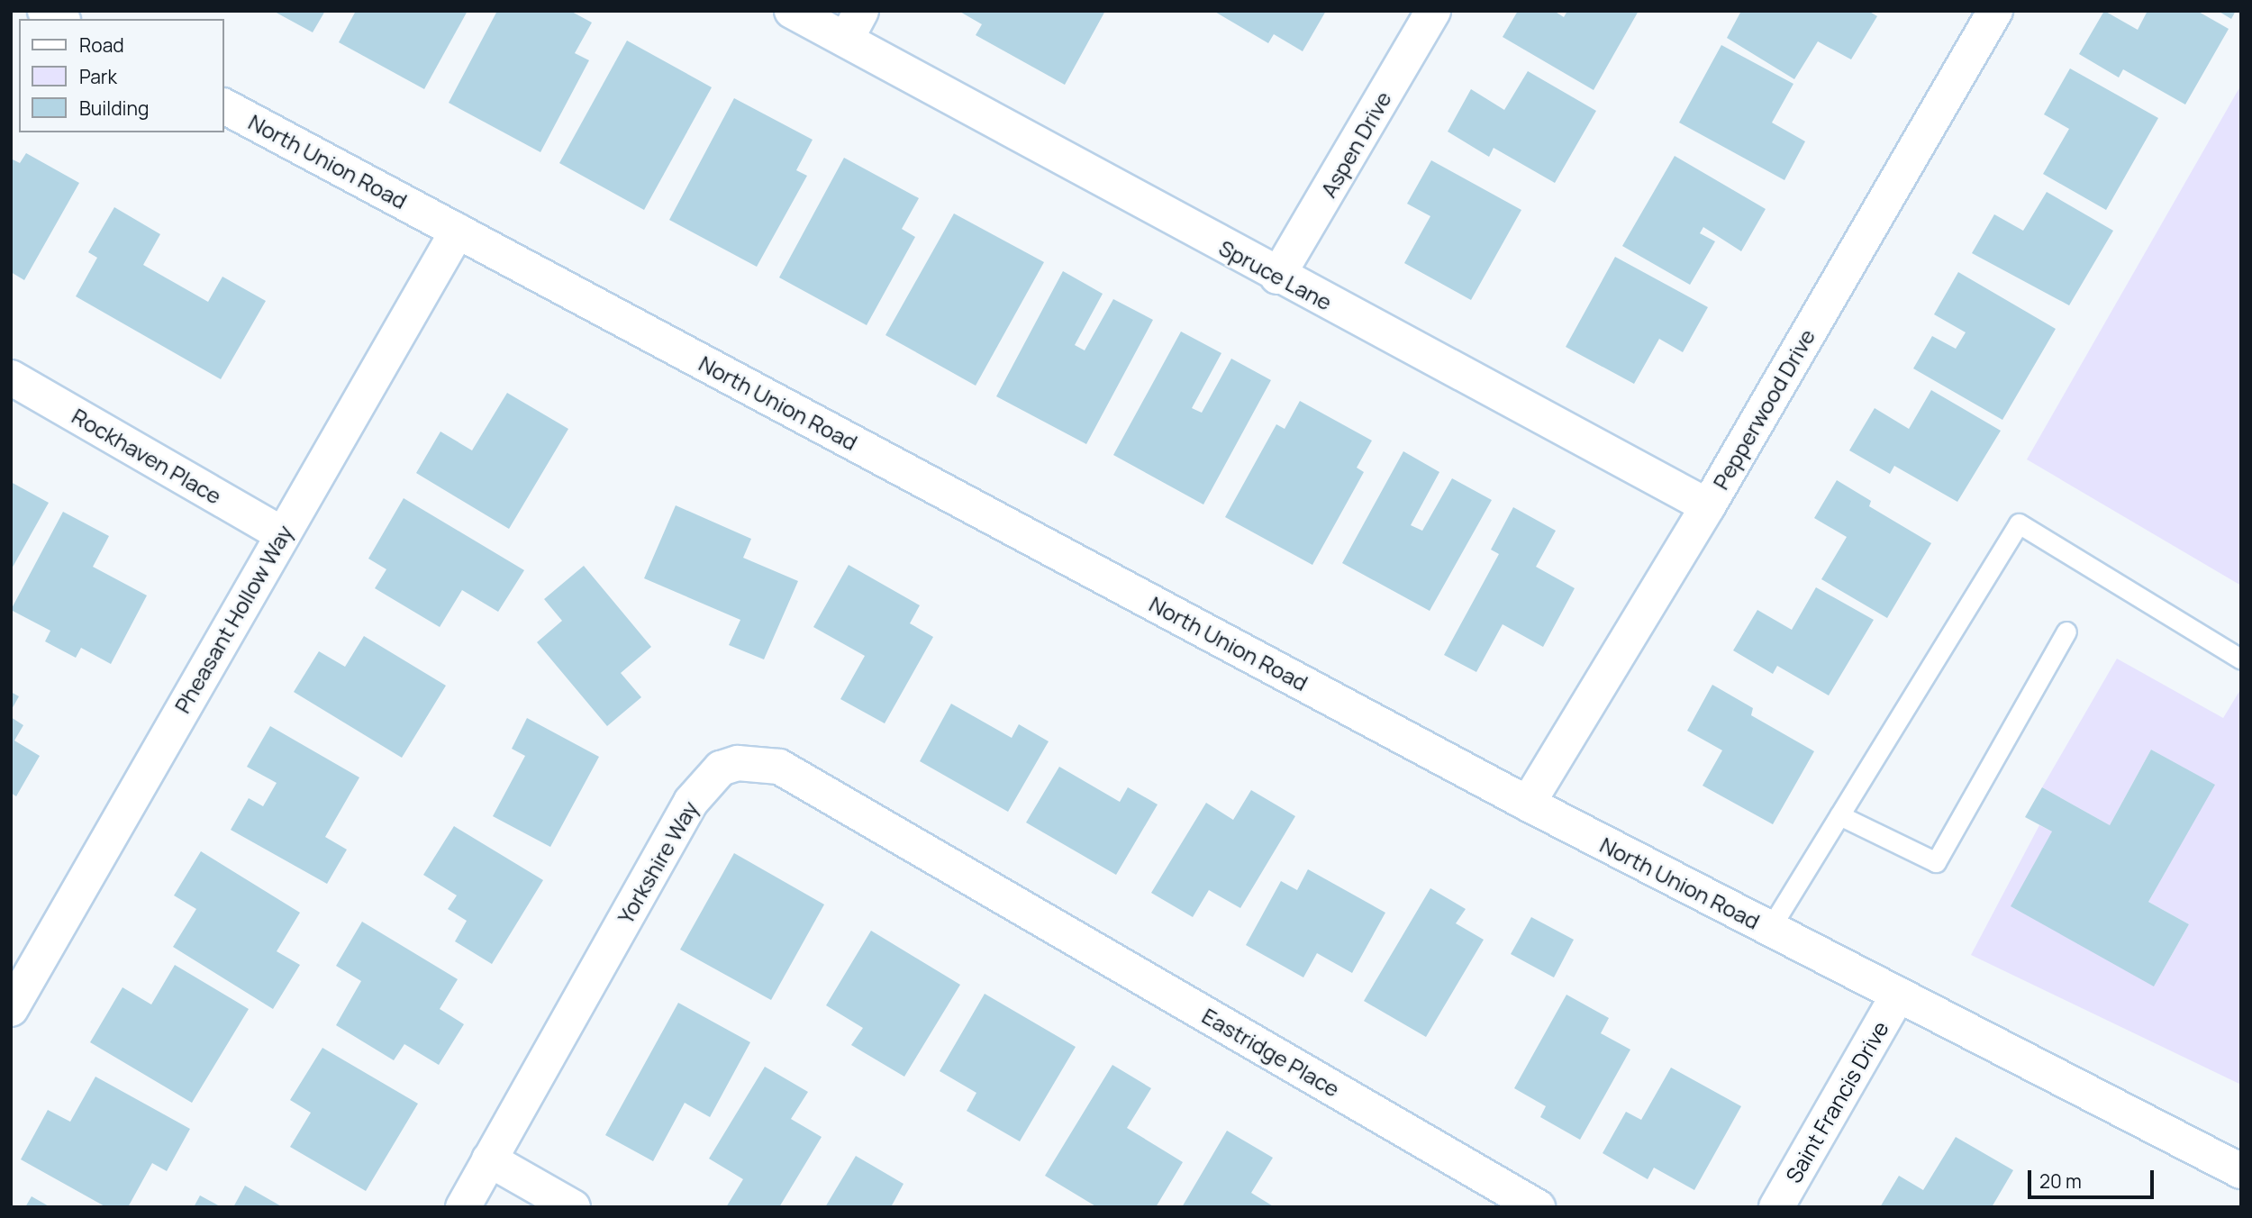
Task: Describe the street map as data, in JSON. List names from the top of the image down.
{
  "streets": {
    "street": [
      "Aspen Drive",
      "North Union Road",
      "Spruce Lane",
      "Pepperwood Drive",
      "Rockhaven Place",
      "Pheasant Hollow Way",
      "Yorkshire Way",
      "Eastridge Place",
      "Saint Francis Drive"
    ]
  },
  "crossings": [
    ["Aspen Drive", "Spruce Lane"],
    ["North Union Road", "Pepperwood Drive"],
    ["North Union Road", "Pheasant Hollow Way"],
    ["North Union Road", "Saint Francis Drive"],
    ["Spruce Lane", "Pepperwood Drive"],
    ["Rockhaven Place", "Pheasant Hollow Way"],
    ["Yorkshire Way", "Eastridge Place"]
  ],
  "legend": ["Road", "Park", "Building"],
  "scale_bar": "20 m"
}
